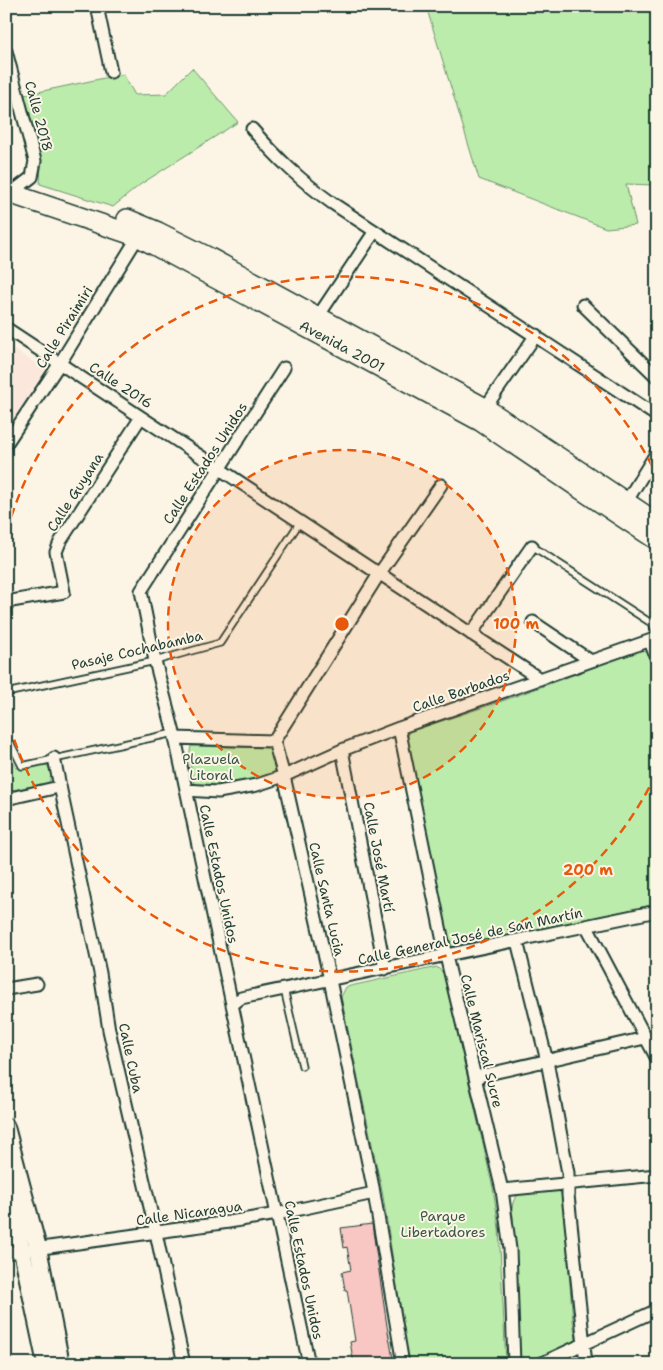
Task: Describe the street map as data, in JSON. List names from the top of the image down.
{
  "streets": {
    "main road": ["Avenida 2001"],
    "street": [
      "Calle 2018",
      "Calle Piraimiri",
      "Calle 2016",
      "Calle Estados Unidos",
      "Calle Guyana",
      "Calle Barbados",
      "Calle José Martí",
      "Calle Santa Lucia",
      "Calle General José de San Martín",
      "Calle Mariscal Sucre",
      "Calle Cuba",
      "Calle Nicaragua"
    ],
    "lane": ["Pasaje Cochabamba"]
  },
  "crossings": [
    ["Calle 2018", "Avenida 2001"],
    ["Calle Piraimiri", "Avenida 2001"],
    ["Calle Piraimiri", "Calle 2016"],
    ["Calle 2016", "Calle Estados Unidos"],
    ["Calle 2016", "Calle Guyana"],
    ["Calle 2016", "Pasaje Cochabamba"],
    ["Calle 2016", "Calle Barbados"],
    ["Calle Estados Unidos", "Pasaje Cochabamba"],
    ["Calle Estados Unidos", "Calle Barbados"],
    ["Calle Estados Unidos", "Calle General José de San Martín"],
    ["Calle Estados Unidos", "Calle Nicaragua"],
    ["Calle Barbados", "Calle José Martí"],
    ["Calle Barbados", "Calle Santa Lucia"],
    ["Calle Barbados", "Calle Mariscal Sucre"],
    ["Calle José Martí", "Calle General José de San Martín"],
    ["Calle Santa Lucia", "Calle General José de San Martín"],
    ["Calle Santa Lucia", "Calle Nicaragua"],
    ["Calle General José de San Martín", "Calle Mariscal Sucre"],
    ["Calle Cuba", "Calle Nicaragua"]
  ],
  "parks": ["Plazuela Litoral", "Parque Libertadores"],
  "rings": ["100 m", "200 m"]
}
